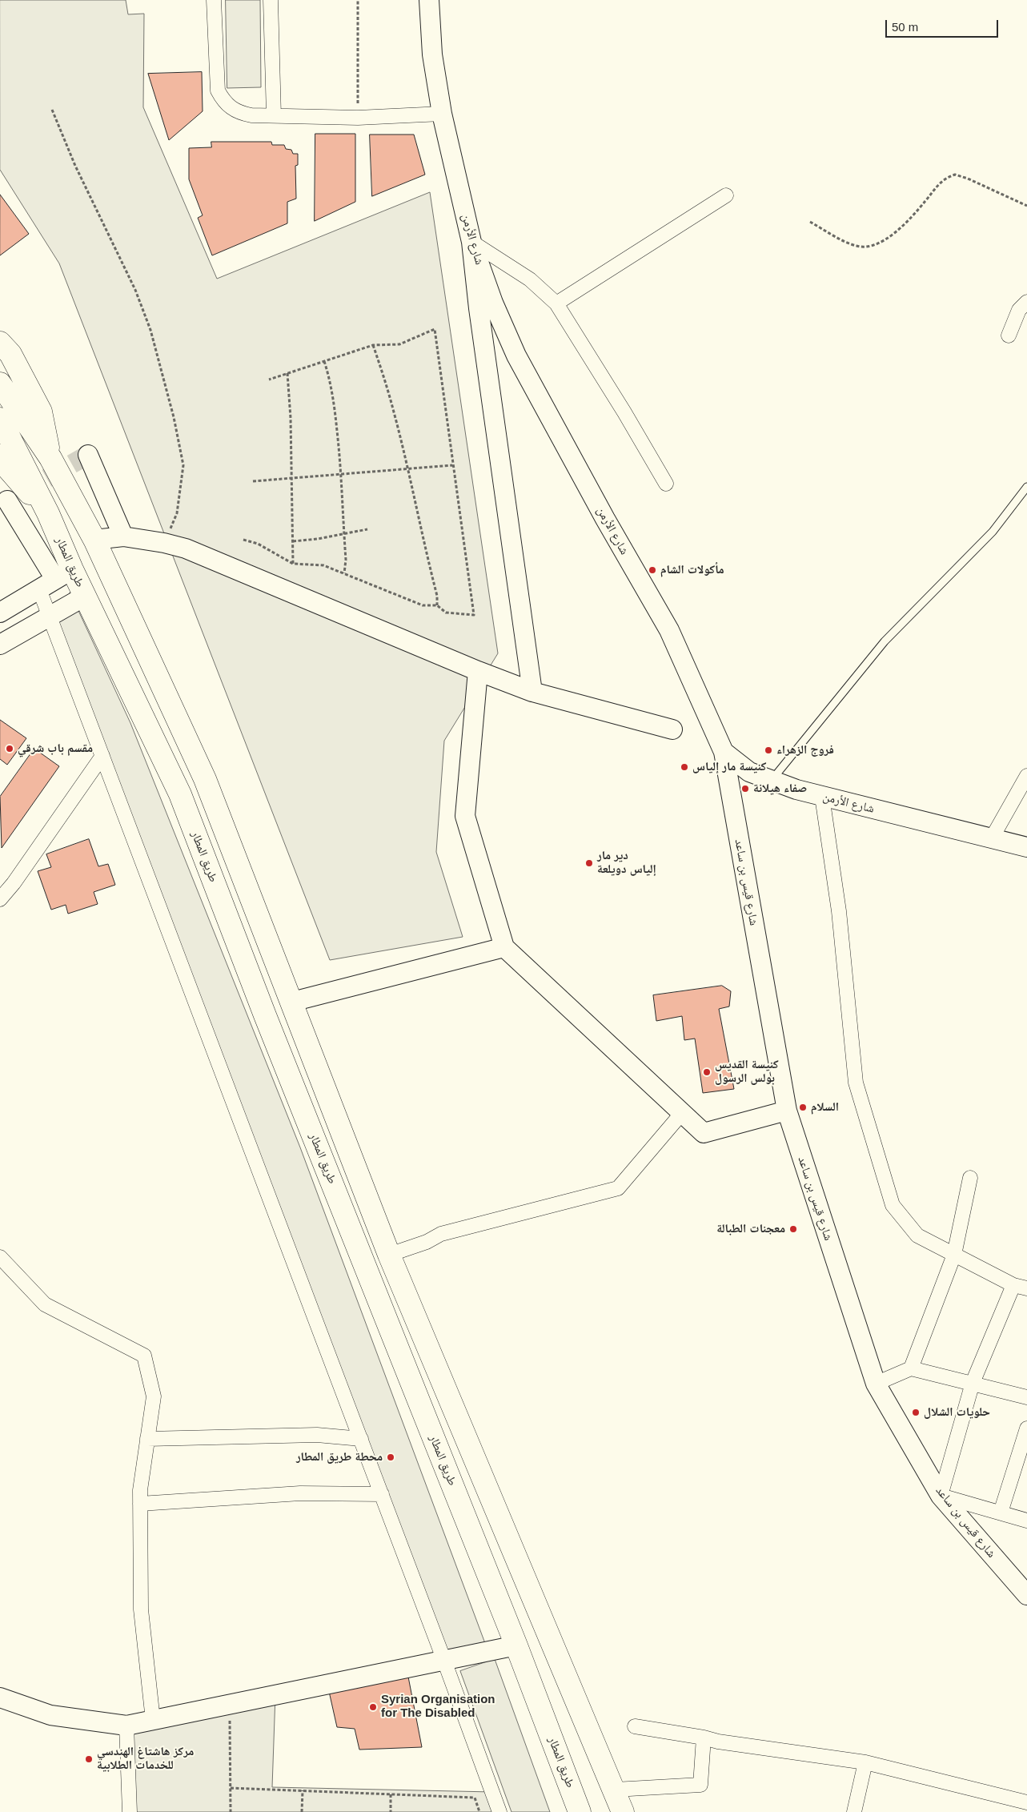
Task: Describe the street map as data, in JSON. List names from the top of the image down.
{
  "streets": {
    "highway": ["طريق المطار"],
    "main road": ["شارع الأرمن", "شارع قيس بن ساعد"]
  },
  "crossings": [
    ["شارع الأرمن", "شارع قيس بن ساعد"]
  ],
  "places": [
    "مأكولات الشام",
    "مقسم باب شرقي",
    "فروج الزهراء",
    "كنيسة مار إلياس",
    "صفاء هيلانة",
    "دير مار إلياس دويلعة",
    "كنيسة القديس بولس الرسول",
    "السلام",
    "معجنات الطبالة",
    "حلويات الشلال",
    "محطة طريق المطار",
    "Syrian Organisation for The Disabled",
    "مركز هاشتاغ الهندسي للخدمات الطلابية"
  ],
  "scale_bar": "50 m"
}
